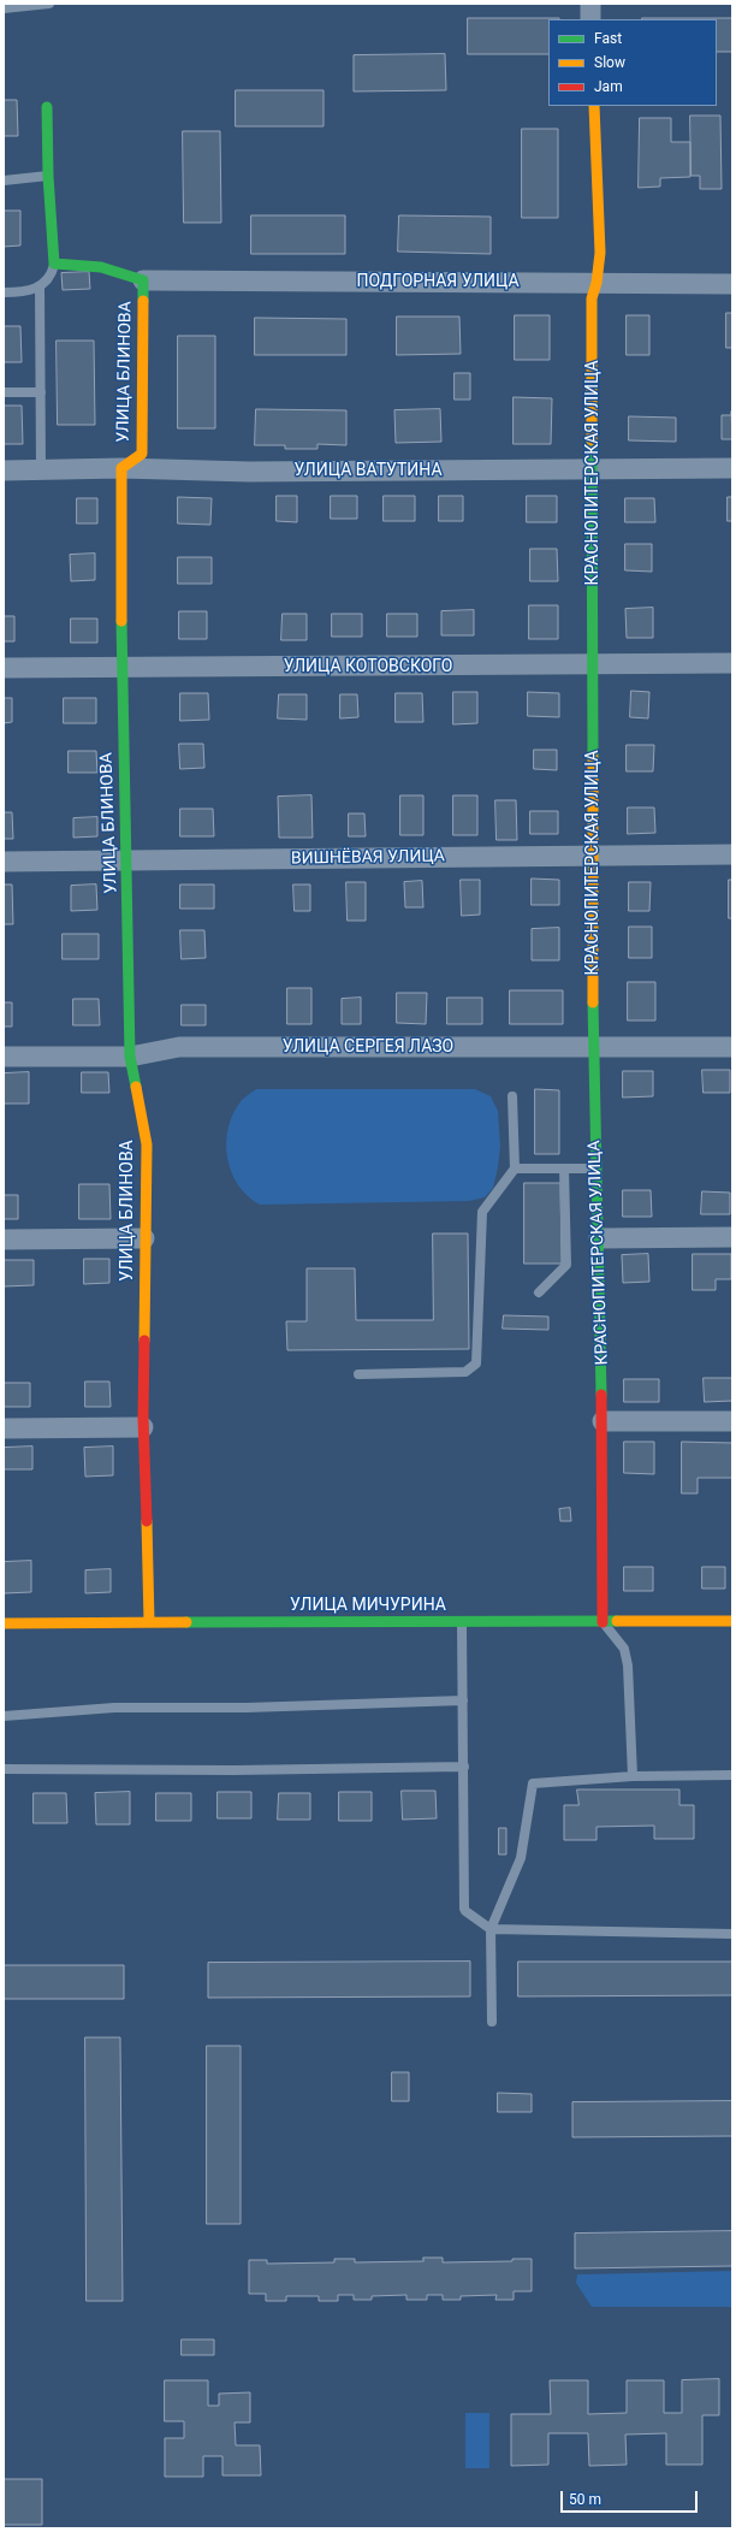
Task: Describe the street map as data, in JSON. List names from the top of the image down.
{
  "streets": {
    "street": [
      "ПОДГОРНАЯ УЛИЦА",
      "УЛИЦА БЛИНОВА",
      "УЛИЦА ВАТУТИНА",
      "КРАСНОПИТЕРСКАЯ УЛИЦА",
      "УЛИЦА КОТОВСКОГО",
      "ВИШНЁВАЯ УЛИЦА",
      "УЛИЦА СЕРГЕЯ ЛАЗО",
      "УЛИЦА МИЧУРИНА"
    ]
  },
  "crossings": [
    ["ПОДГОРНАЯ УЛИЦА", "УЛИЦА БЛИНОВА"],
    ["ПОДГОРНАЯ УЛИЦА", "КРАСНОПИТЕРСКАЯ УЛИЦА"],
    ["УЛИЦА БЛИНОВА", "УЛИЦА ВАТУТИНА"],
    ["УЛИЦА БЛИНОВА", "УЛИЦА КОТОВСКОГО"],
    ["УЛИЦА БЛИНОВА", "ВИШНЁВАЯ УЛИЦА"],
    ["УЛИЦА БЛИНОВА", "УЛИЦА СЕРГЕЯ ЛАЗО"],
    ["УЛИЦА БЛИНОВА", "УЛИЦА МИЧУРИНА"],
    ["УЛИЦА ВАТУТИНА", "КРАСНОПИТЕРСКАЯ УЛИЦА"],
    ["КРАСНОПИТЕРСКАЯ УЛИЦА", "УЛИЦА КОТОВСКОГО"],
    ["КРАСНОПИТЕРСКАЯ УЛИЦА", "ВИШНЁВАЯ УЛИЦА"],
    ["КРАСНОПИТЕРСКАЯ УЛИЦА", "УЛИЦА СЕРГЕЯ ЛАЗО"],
    ["КРАСНОПИТЕРСКАЯ УЛИЦА", "УЛИЦА МИЧУРИНА"]
  ],
  "legend": ["Fast", "Slow", "Jam"],
  "scale_bar": "50 m"
}
